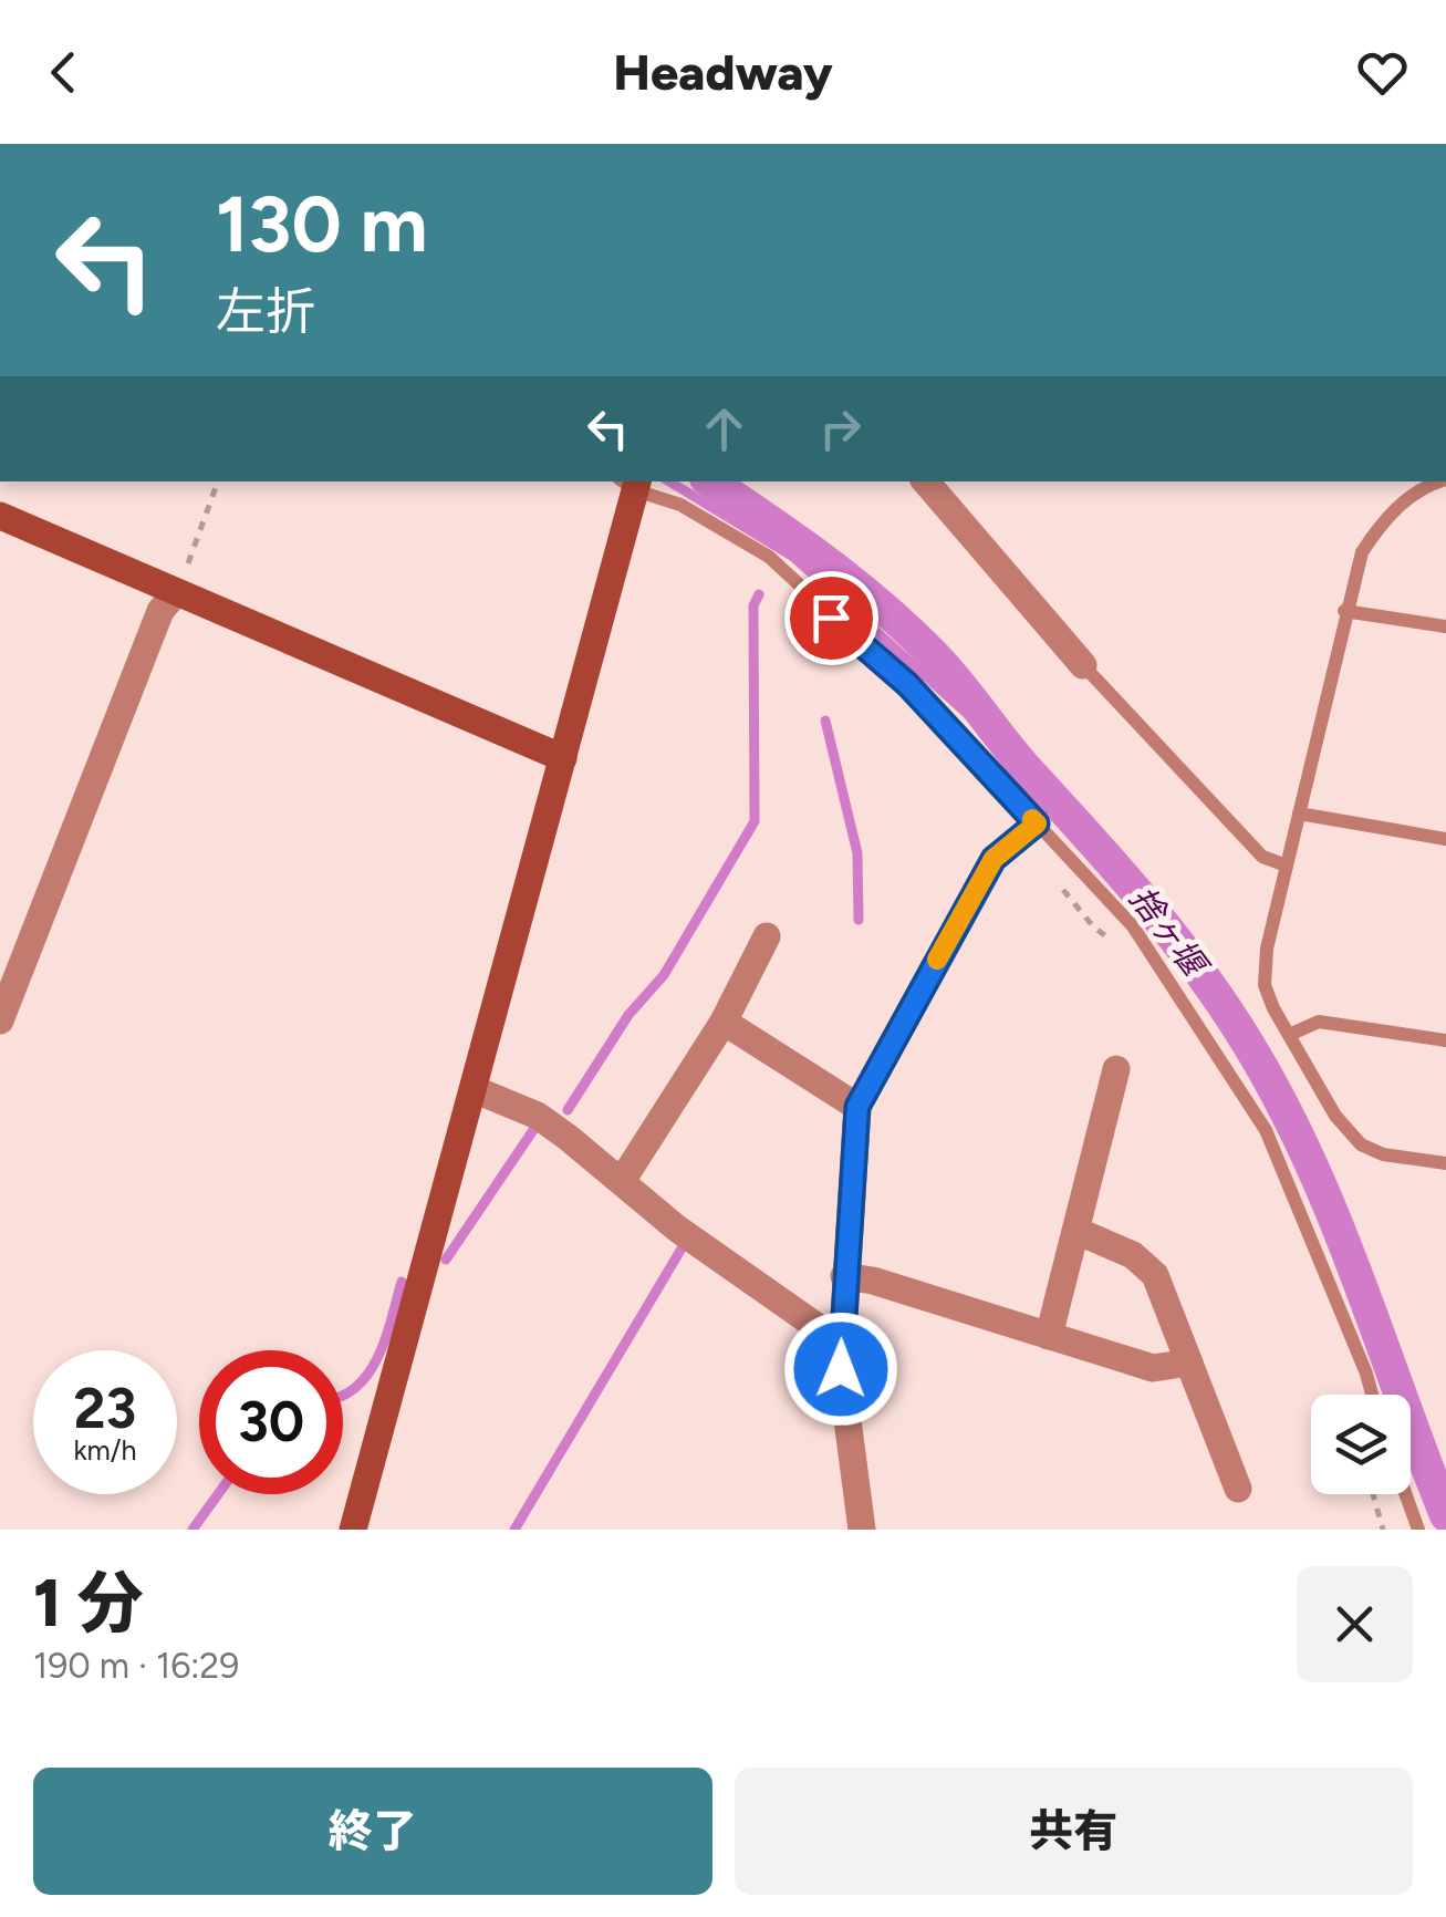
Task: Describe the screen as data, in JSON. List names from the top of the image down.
{
  "water": ["捨ヶ堰"],
  "page": {
    "header": "Headway",
    "turn": ["130 m", "左折"],
    "speed": "23 km/h",
    "limit": "30",
    "heading": ["1 分", "190 m · 16:29"],
    "buttons": ["終了", "共有"]
  }
}
